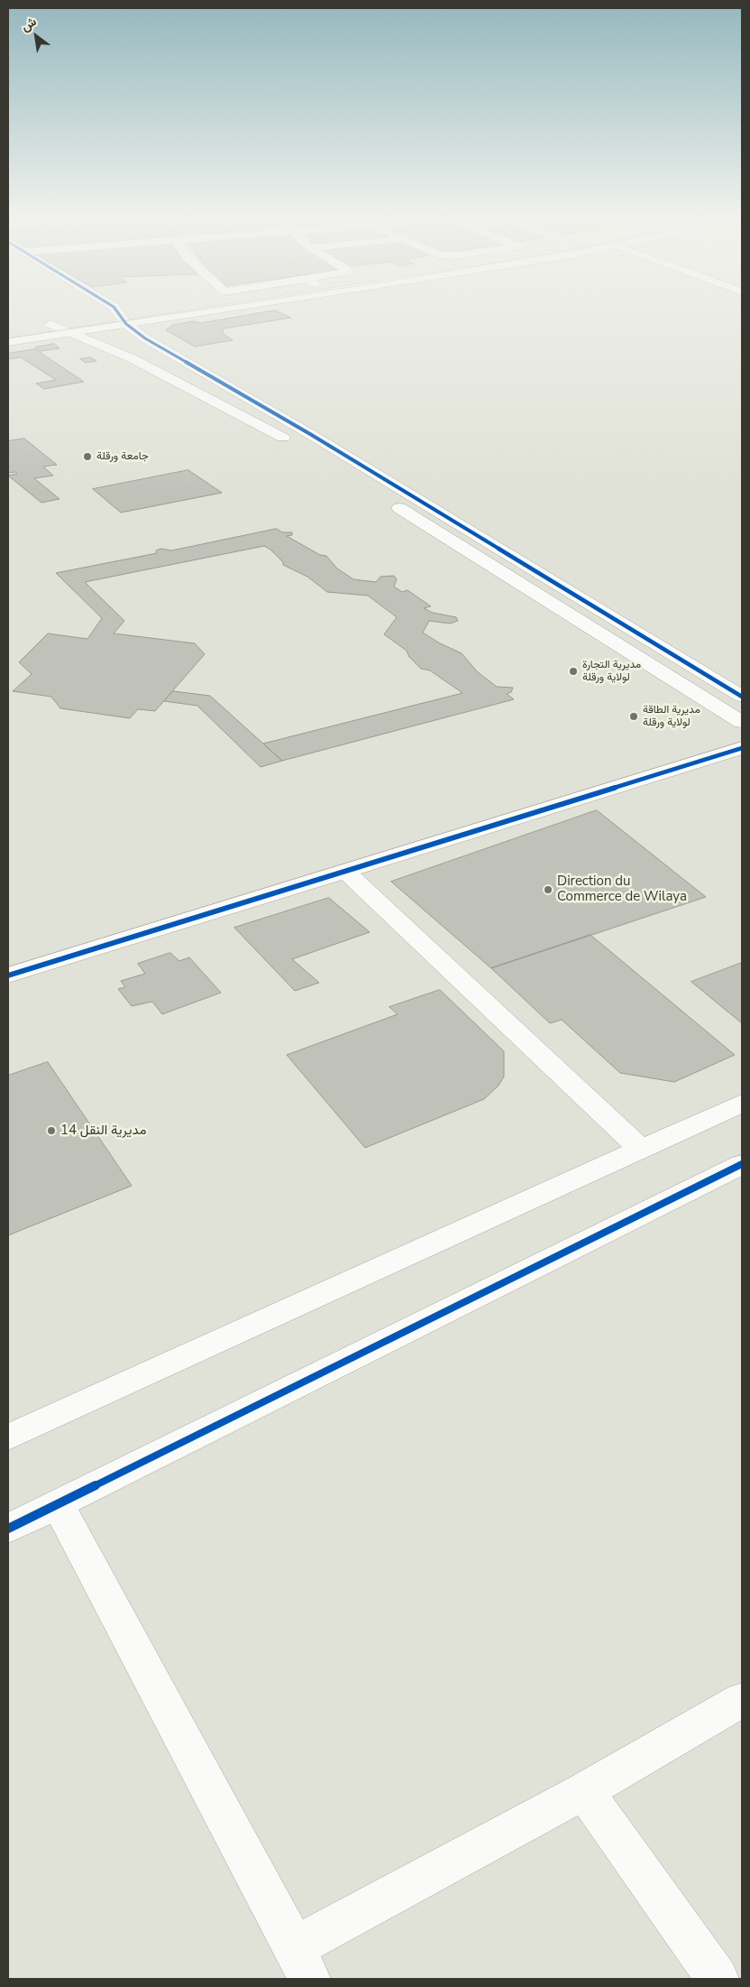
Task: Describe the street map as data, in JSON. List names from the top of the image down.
{
  "places": [
    "جامعة ورقلة",
    "مديرية التجارة لولاية ورقلة",
    "مديرية الطاقة لولاية ورقلة",
    "Direction du Commerce de Wilaya",
    "مديرية النقل 14"
  ],
  "north": "top left"
}
